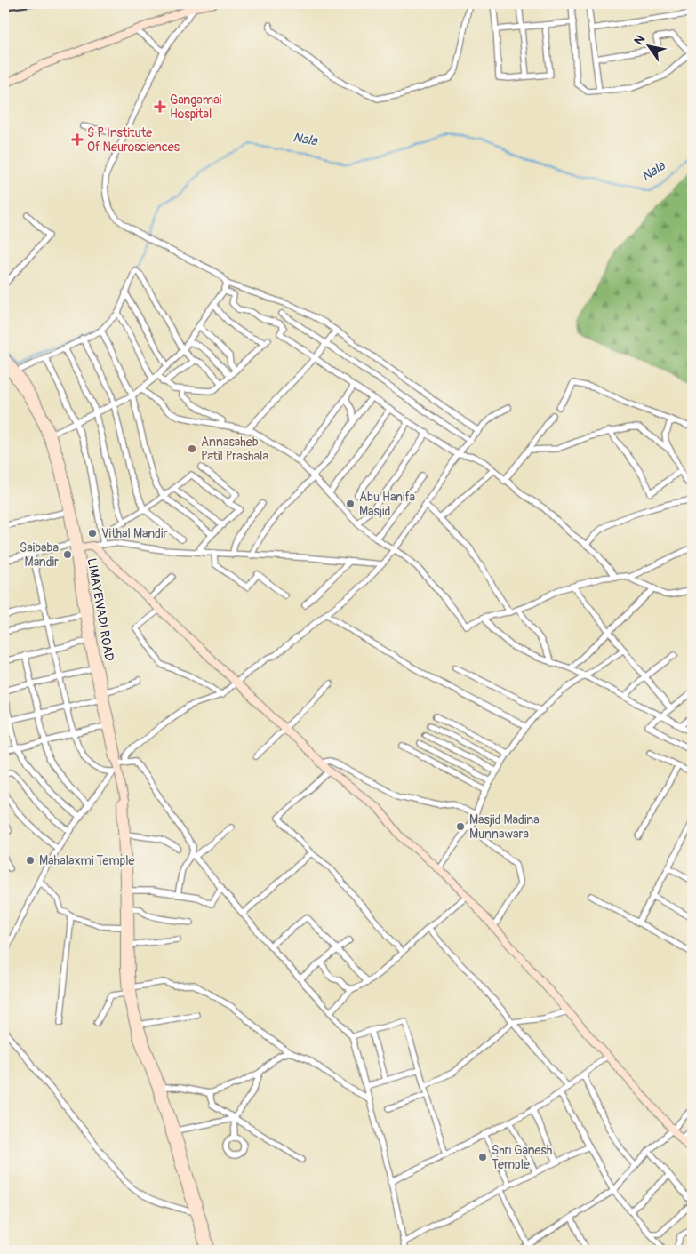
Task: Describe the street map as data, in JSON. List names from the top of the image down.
{
  "streets": {
    "street": ["LIMAYEWADI ROAD"]
  },
  "water": ["Nala"],
  "places": {
    "health": ["Gangamai Hospital", "S P Institute Of Neurosciences"],
    "other": [
      "Annasaheb Patil Prashala",
      "Abu Hanifa Masjid",
      "Vithal Mandir",
      "Saibaba Mandir",
      "Masjid Madina Munnawara",
      "Mahalaxmi Temple",
      "Shri Ganesh Temple"
    ]
  },
  "north": "top left"
}
